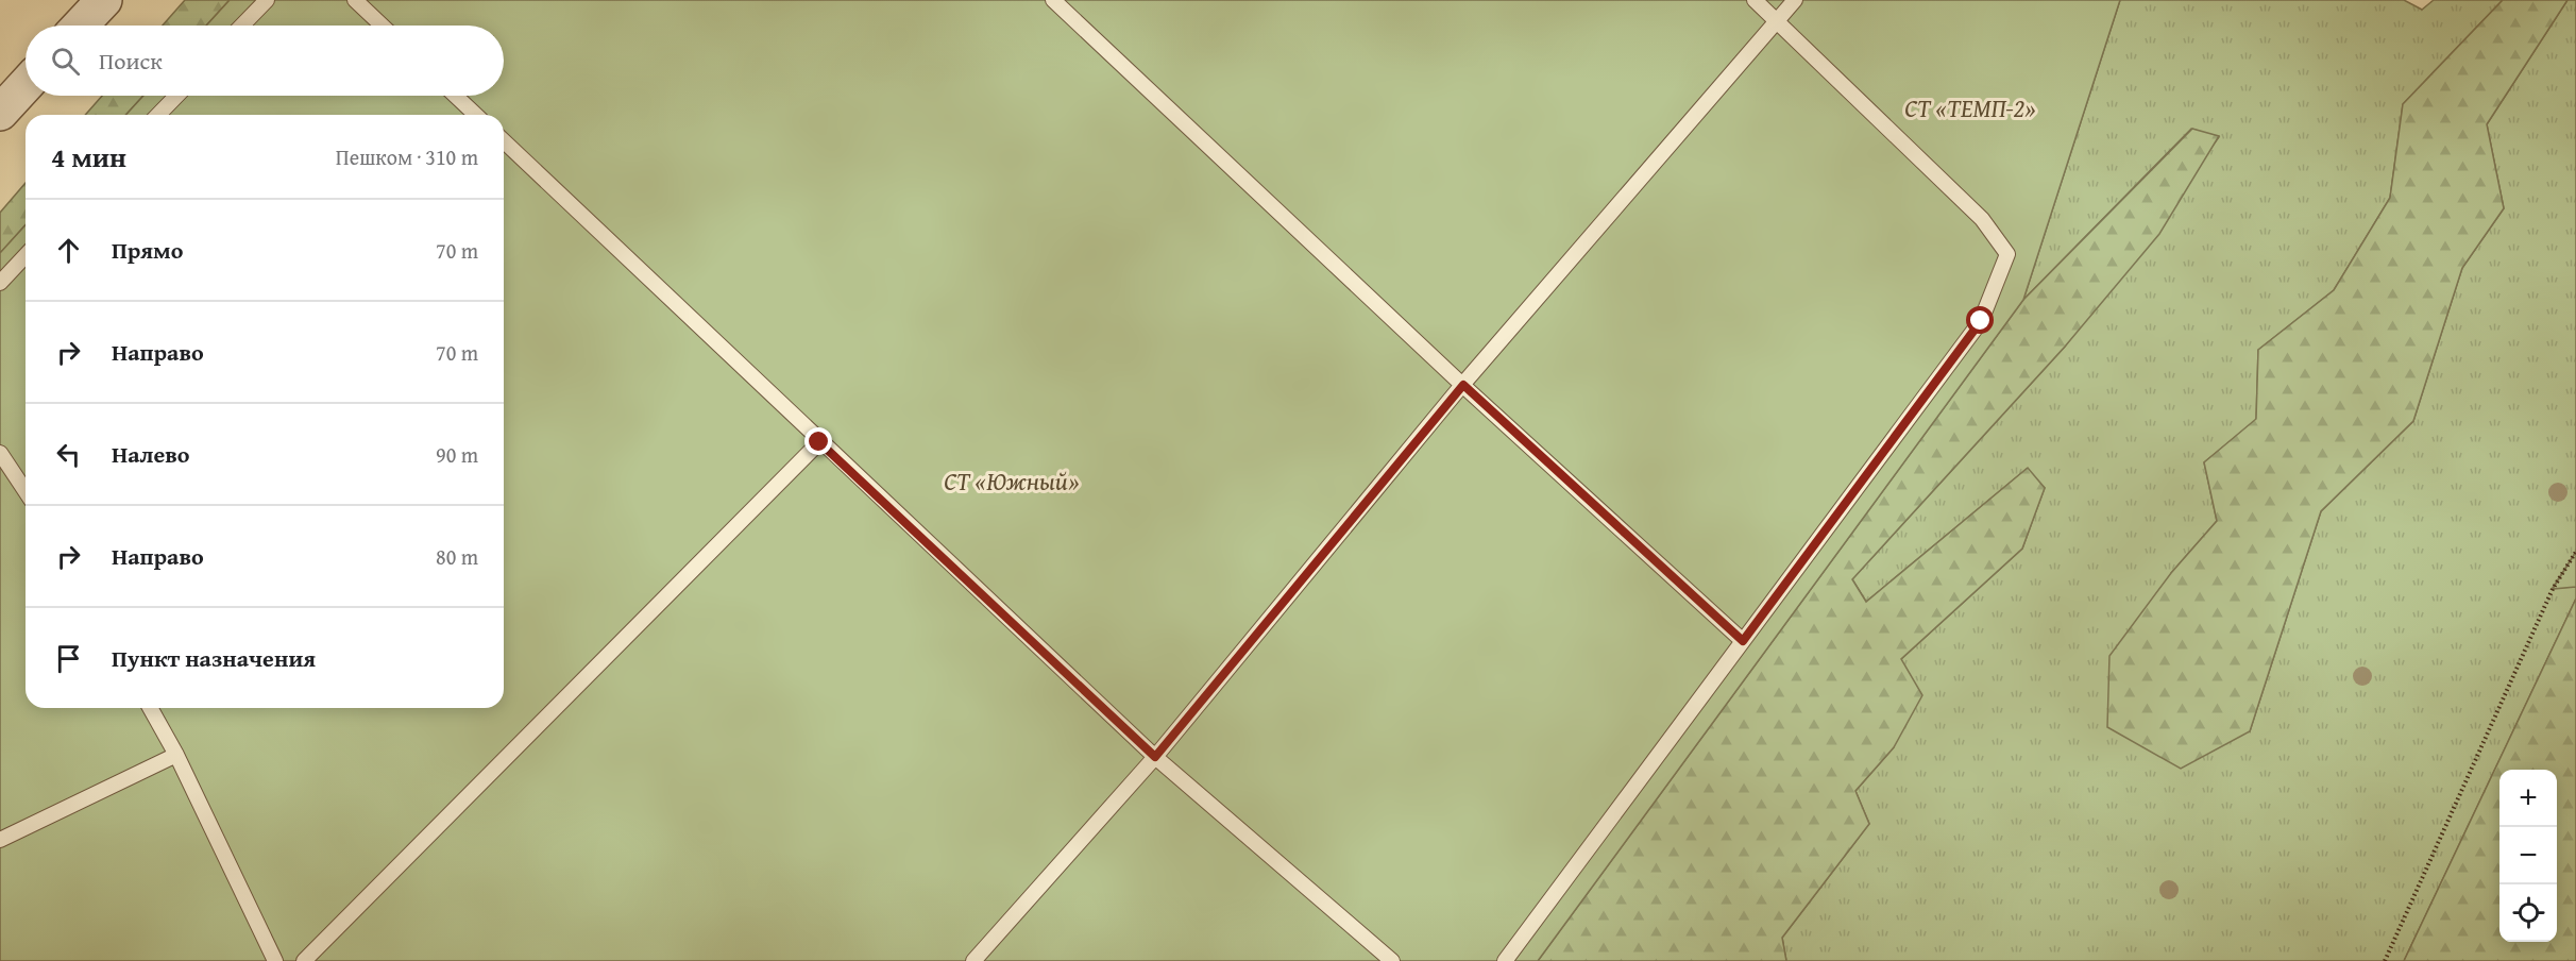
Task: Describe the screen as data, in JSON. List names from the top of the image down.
{
  "parks": ["СТ «ТЕМП-2»", "СТ «Южный»"],
  "page": {
    "search": "Поиск",
    "heading": ["4 мин", "Пешком · 310 m"],
    "list": [
      ["Прямо", "70 m"],
      ["Направо", "70 m"],
      ["Налево", "90 m"],
      ["Направо", "80 m"],
      "Пункт назначения"
    ],
    "map_buttons": ["+", "−"]
  }
}
